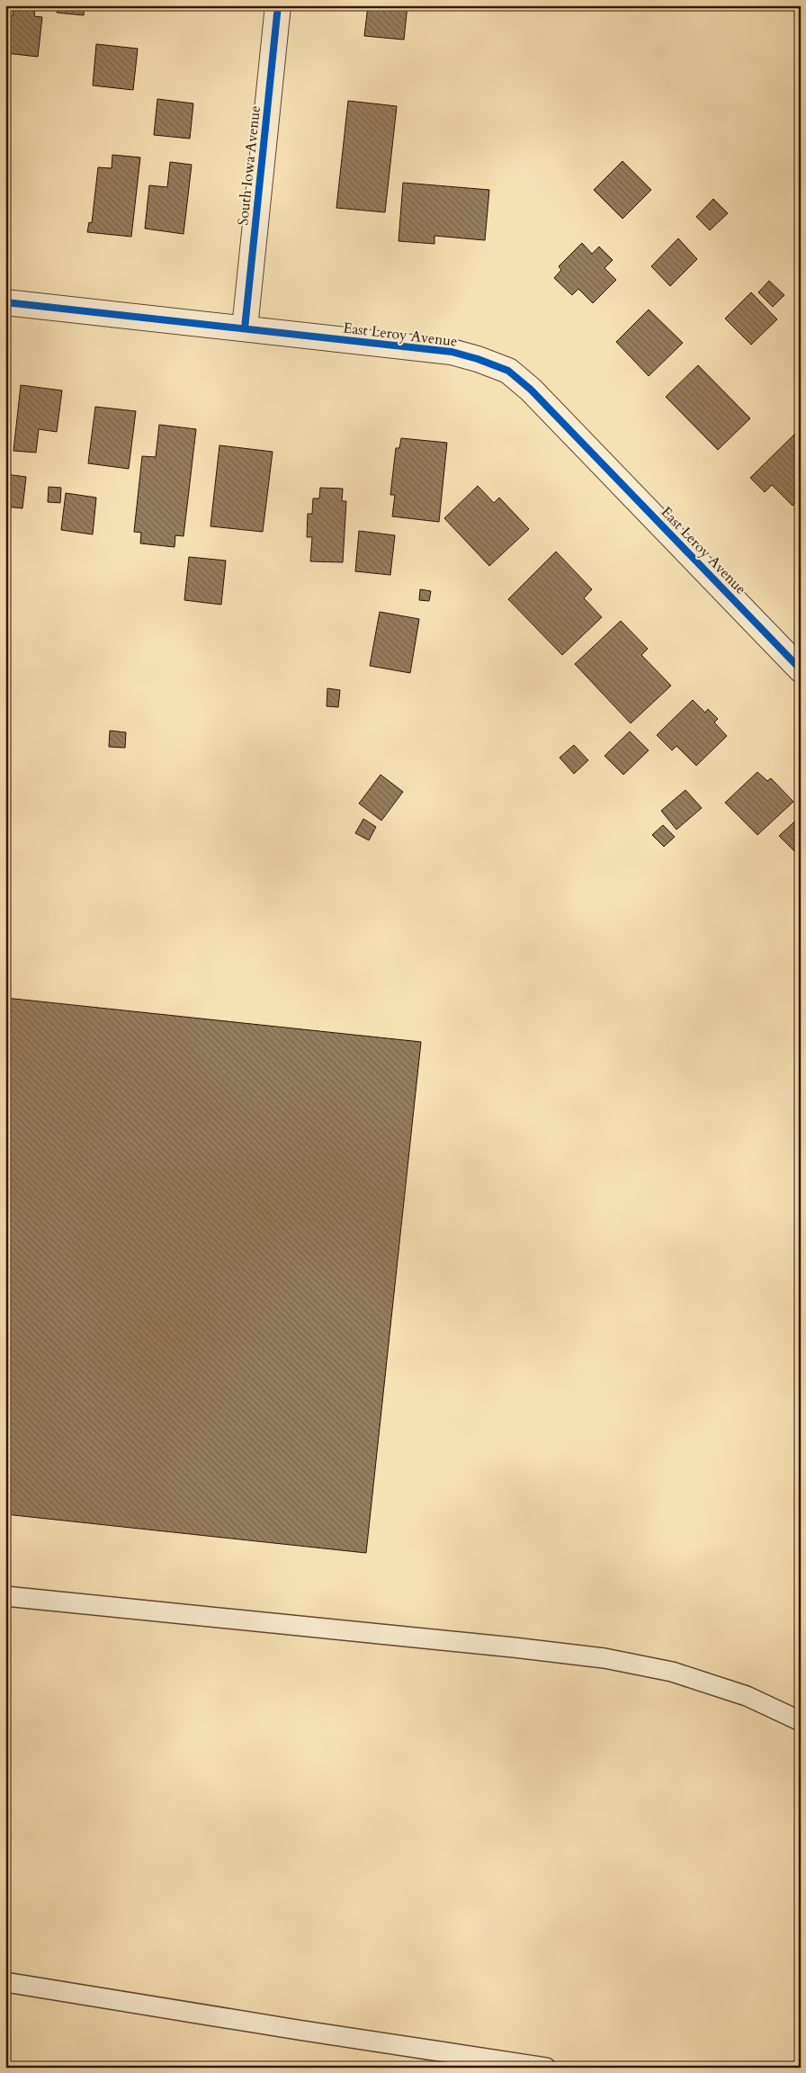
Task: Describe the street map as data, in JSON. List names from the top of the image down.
{
  "streets": {
    "street": ["South Iowa Avenue", "East Leroy Avenue"]
  },
  "crossings": [
    ["South Iowa Avenue", "East Leroy Avenue"]
  ]
}
